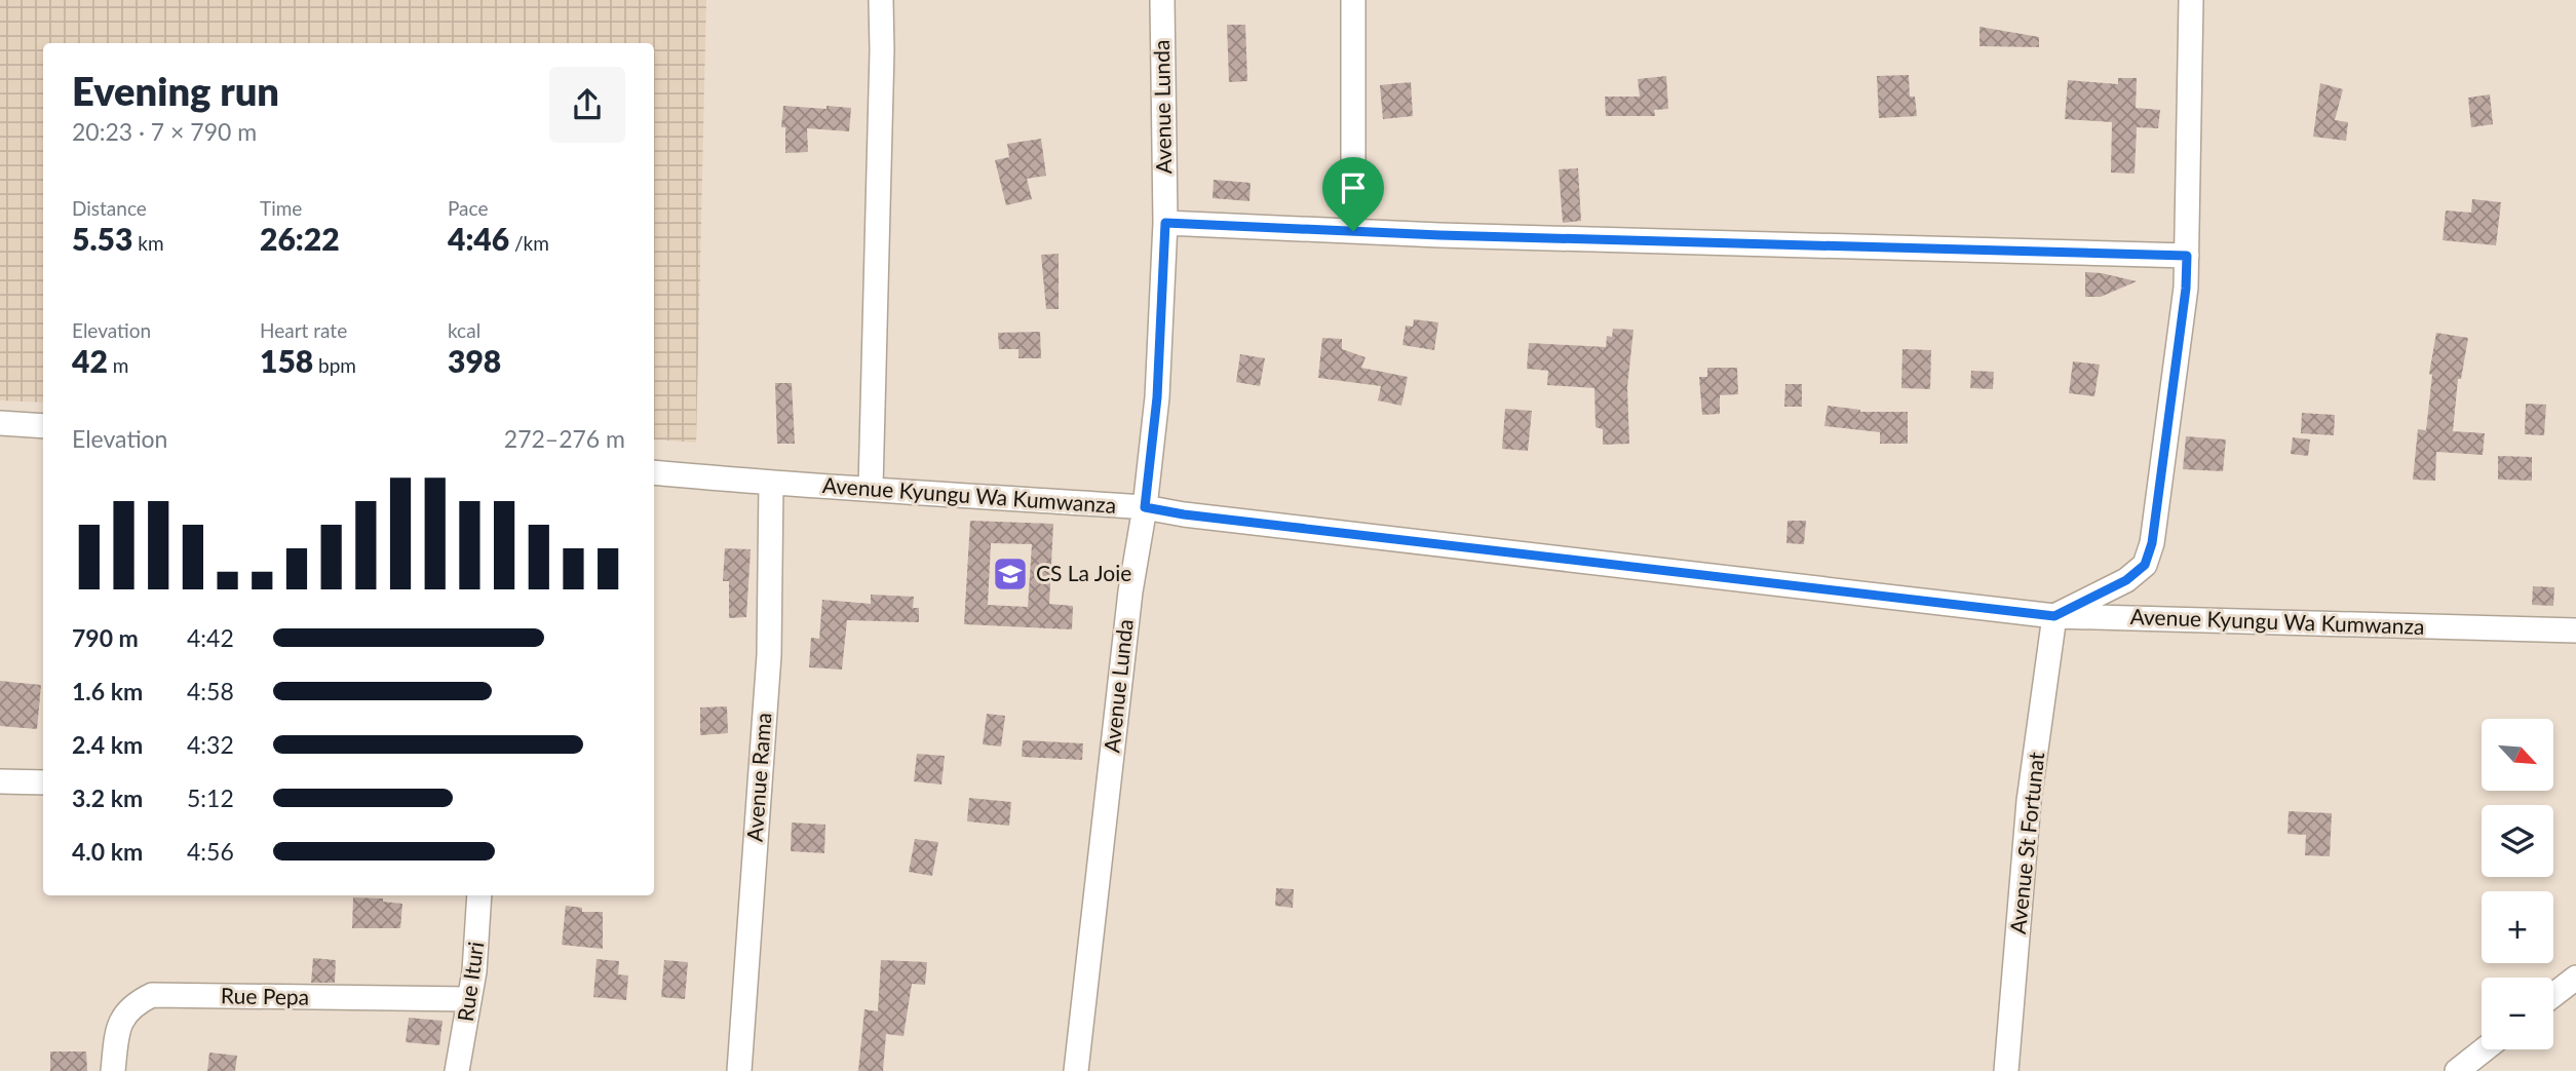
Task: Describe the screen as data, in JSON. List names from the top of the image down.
{
  "streets": {
    "street": [
      "Avenue Lunda",
      "Avenue Kyungu Wa Kumwanza",
      "Avenue Rama",
      "Avenue St Fortunat",
      "Rue Ituri",
      "Rue Pepa"
    ]
  },
  "crossings": [
    ["Avenue Lunda", "Avenue Kyungu Wa Kumwanza"],
    ["Avenue Kyungu Wa Kumwanza", "Avenue Rama"],
    ["Avenue Kyungu Wa Kumwanza", "Avenue St Fortunat"],
    ["Rue Ituri", "Rue Pepa"]
  ],
  "places": {
    "school or university": ["CS La Joie"]
  },
  "north": "bottom right",
  "page": {
    "heading": ["Evening run", "20:23 · 7 × 790 m"],
    "stats": [
      ["Distance", "5.53 km"],
      ["Time", "26:22"],
      ["Pace", "4:46 /km"],
      ["Elevation", "42 m"],
      ["Heart rate", "158 bpm"],
      ["kcal", "398"]
    ],
    "chart": ["Elevation", "272–276 m"],
    "list": [
      {
        "name": "790 m",
        "note": "4:42"
      },
      {
        "name": "1.6 km",
        "note": "4:58"
      },
      {
        "name": "2.4 km",
        "note": "4:32"
      },
      {
        "name": "3.2 km",
        "note": "5:12"
      },
      {
        "name": "4.0 km",
        "note": "4:56"
      }
    ],
    "map_buttons": ["+", "−"]
  }
}
